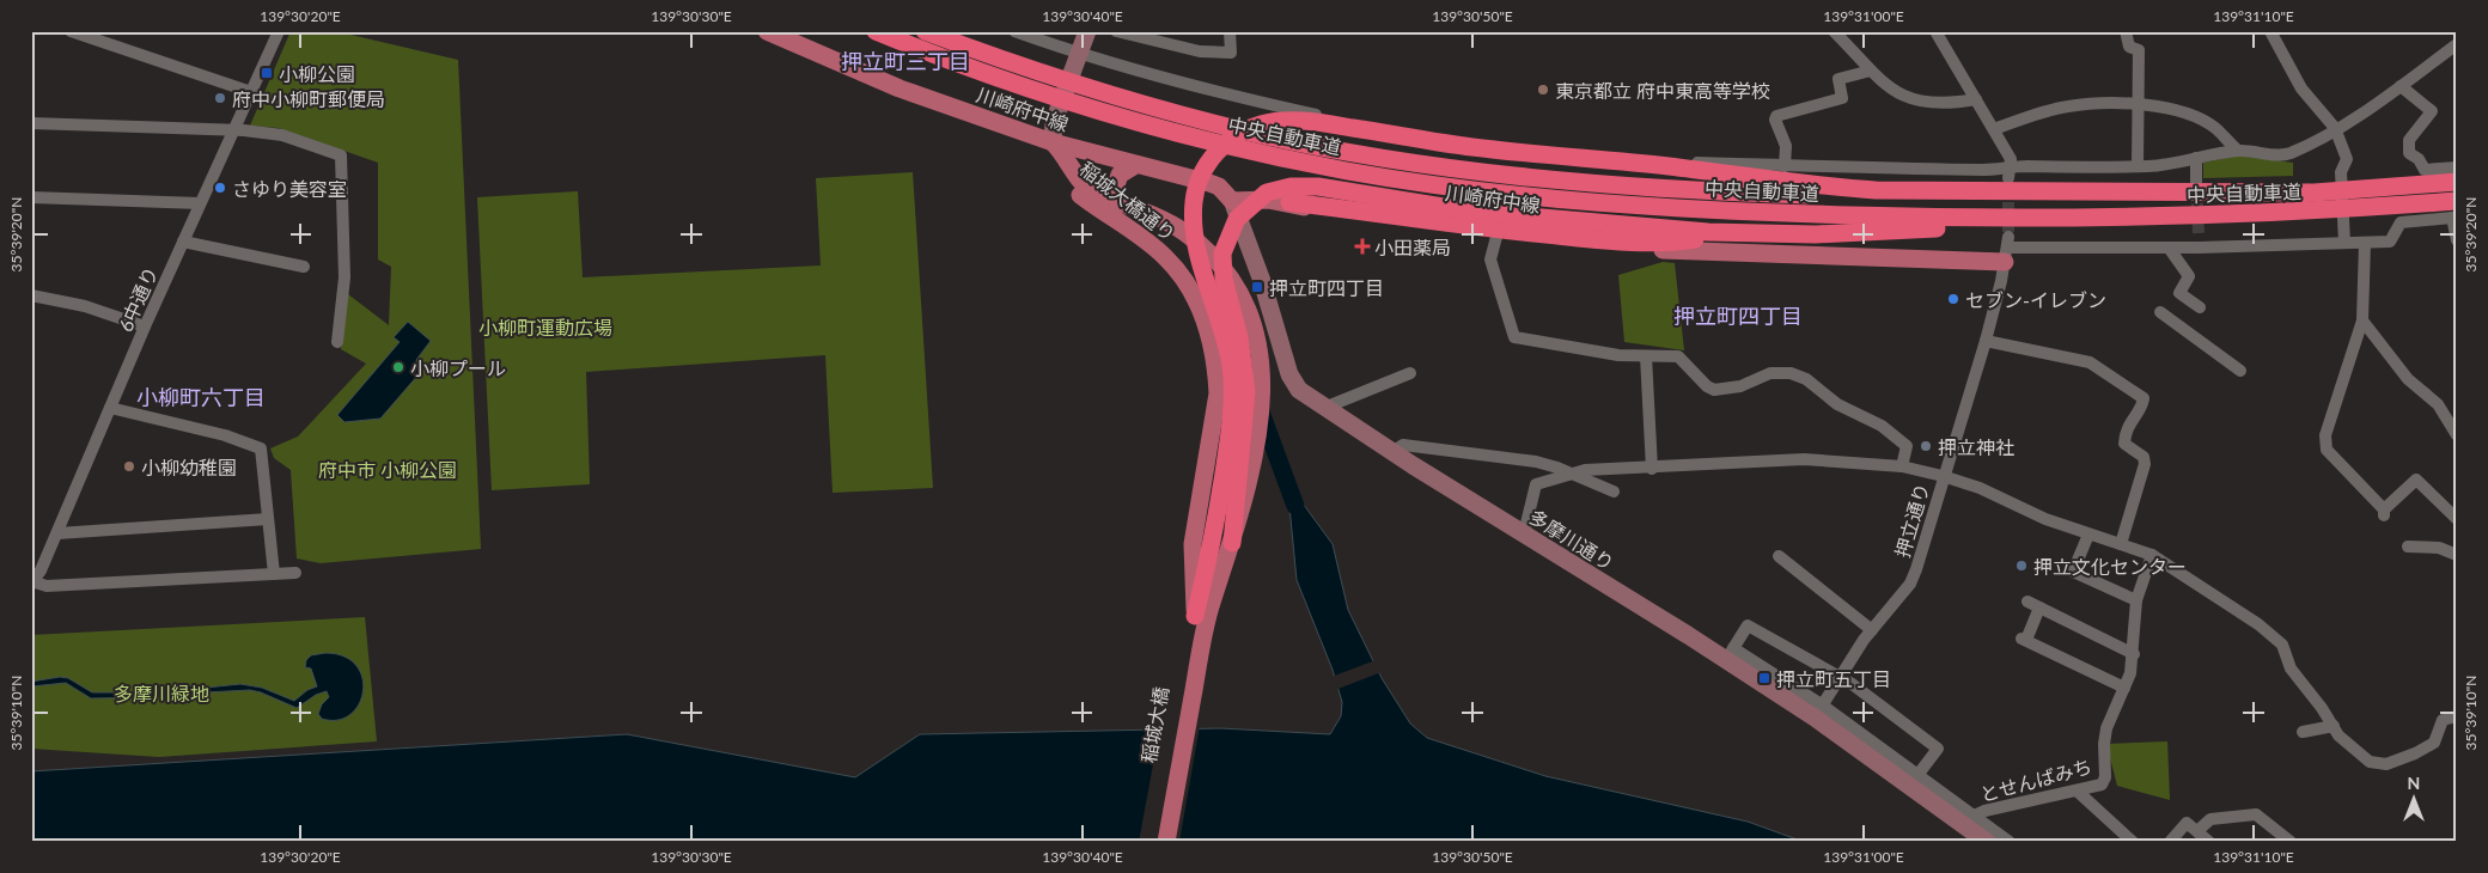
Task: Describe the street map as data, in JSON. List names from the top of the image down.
{
  "streets": {
    "highway": ["中央自動車道"],
    "main road": ["川崎府中線", "稲城大橋通り", "稲城大橋"],
    "street": [
      "6中通り",
      "押立通り",
      "多摩川通り",
      "とせんばみち"
    ]
  },
  "crossings": [
    ["川崎府中線", "稲城大橋通り"],
    ["川崎府中線", "押立通り"],
    ["川崎府中線", "多摩川通り"],
    ["稲城大橋通り", "稲城大橋"],
    ["押立通り", "多摩川通り"],
    ["多摩川通り", "とせんばみち"]
  ],
  "districts": ["押立町三丁目", "押立町四丁目", "小柳町六丁目"],
  "parks": ["小柳町運動広場", "府中市 小柳公園", "多摩川緑地"],
  "places": {
    "transit": ["小柳公園", "押立町四丁目", "押立町五丁目"],
    "other": [
      "東京都立 府中東高等学校",
      "府中小柳町郵便局",
      "さゆり美容室",
      "セブン-イレブン",
      "小柳プール",
      "押立神社",
      "小柳幼稚園",
      "押立文化センター"
    ],
    "health": ["小田薬局"]
  },
  "north": "top",
  "coordinates": [
    "139°30'20\"E",
    "139°30'30\"E",
    "139°30'40\"E",
    "139°30'50\"E",
    "139°31'00\"E",
    "139°31'10\"E",
    "35°39'20\"N",
    "35°39'10\"N"
  ]
}
